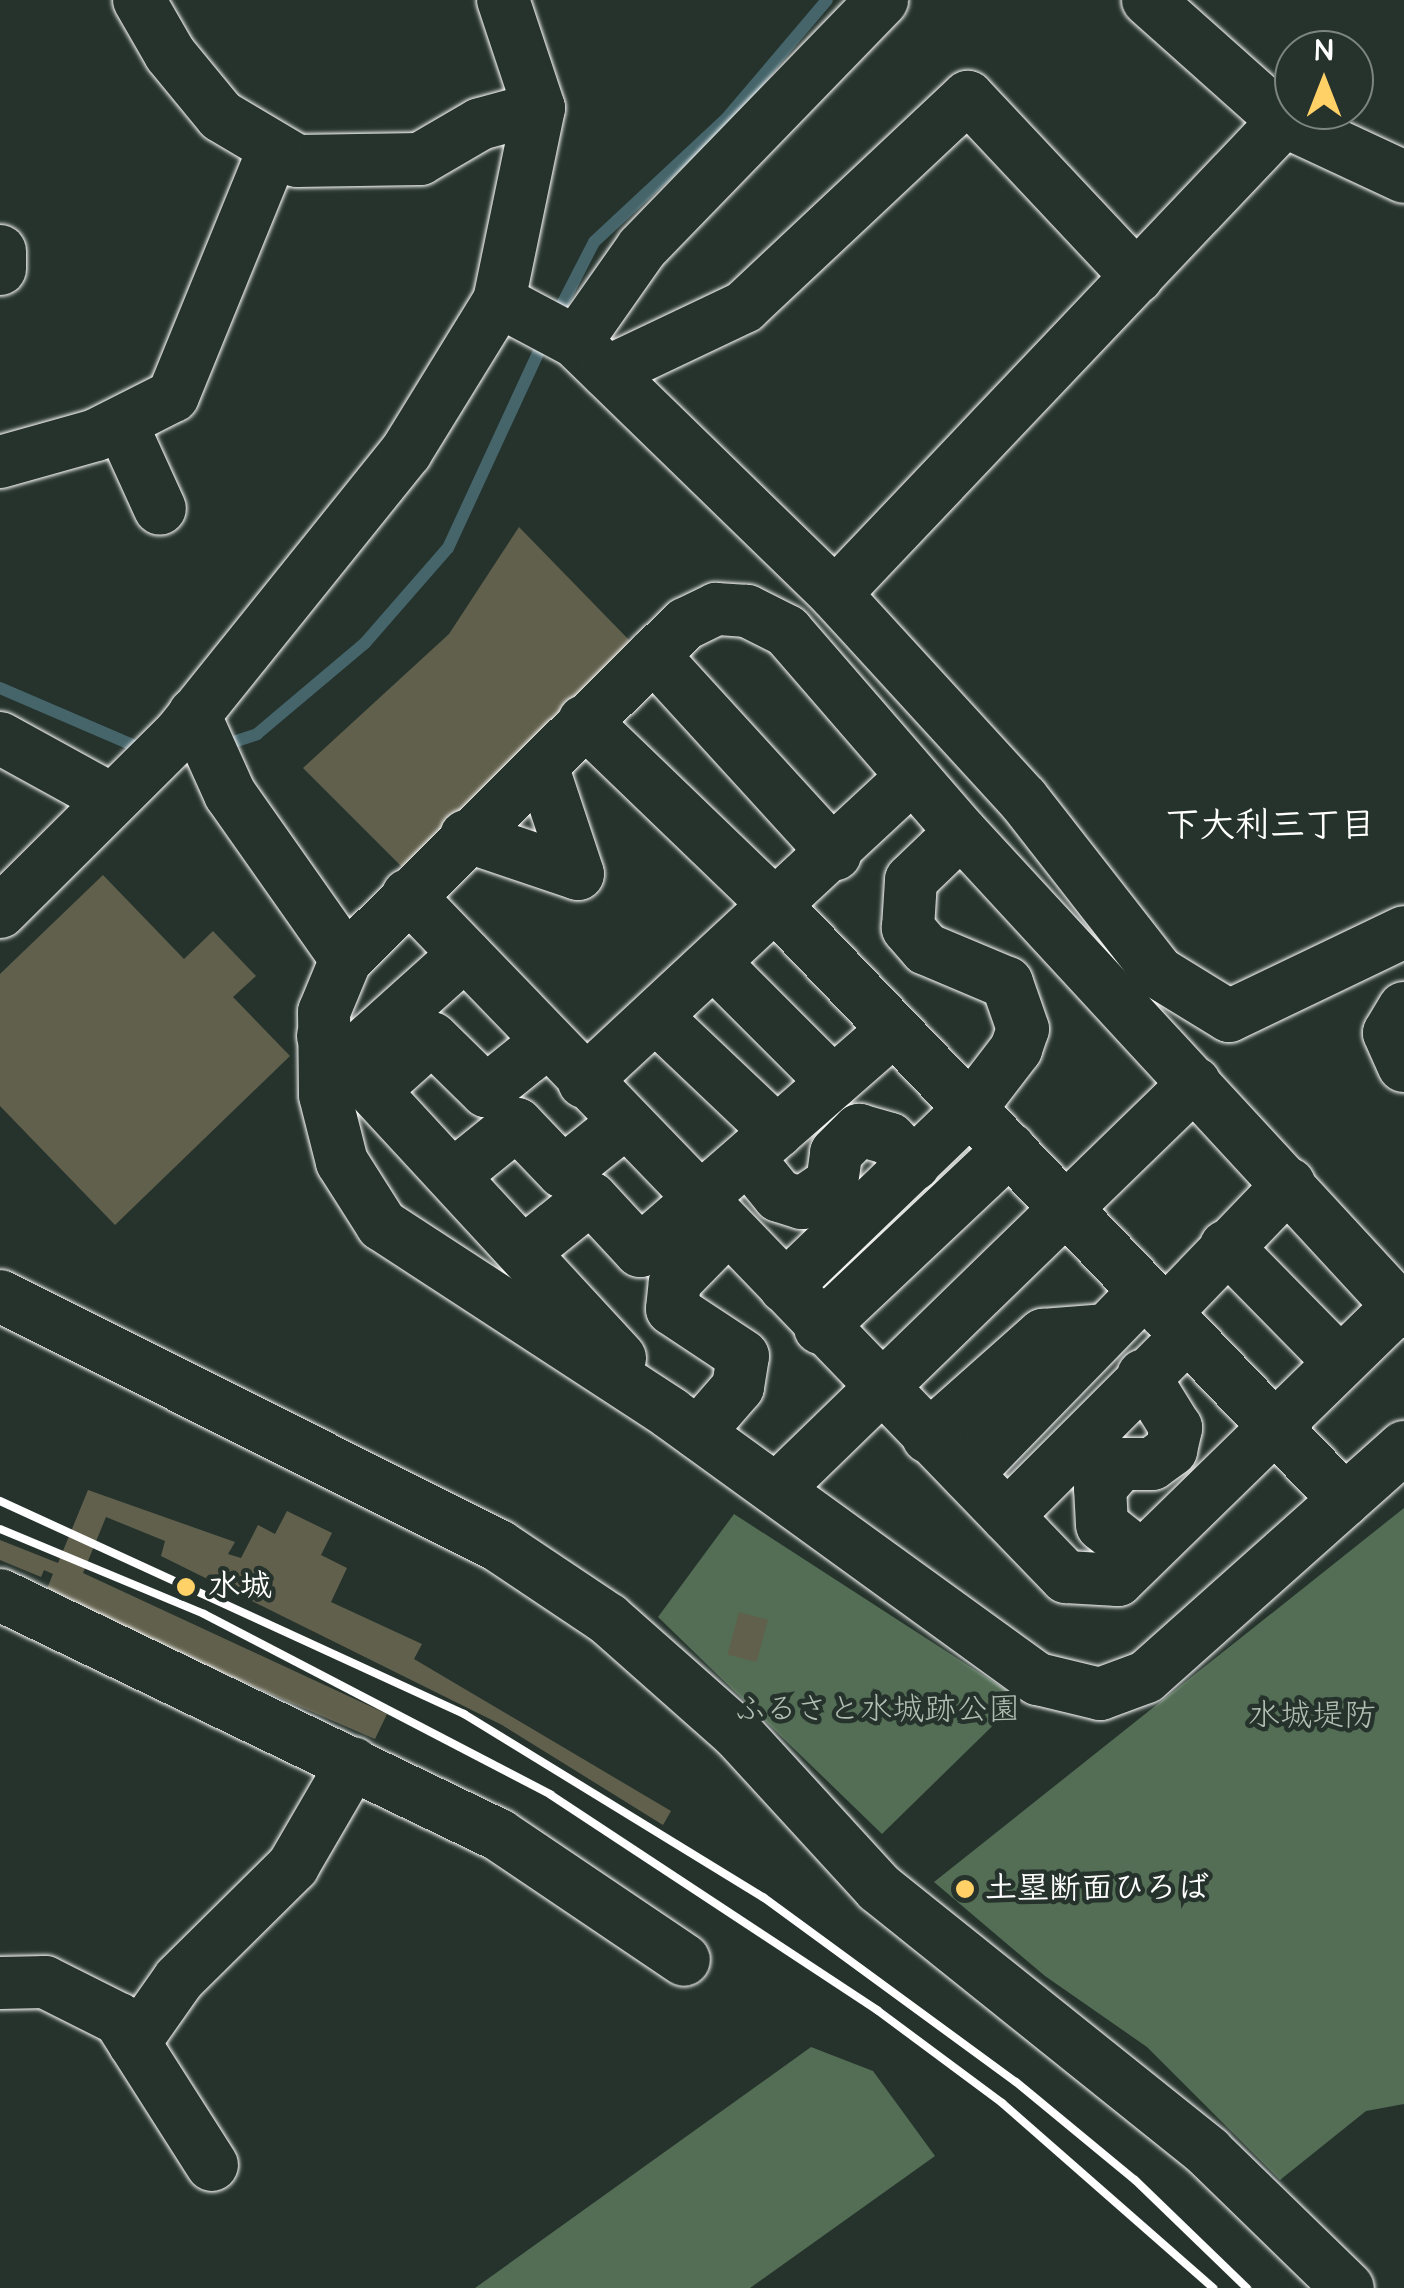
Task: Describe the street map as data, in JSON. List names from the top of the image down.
{
  "districts": ["下大利三丁目"],
  "parks": ["ふるさと水城跡公園", "水城堤防"],
  "places": ["水城", "土塁断面ひろば"],
  "north": "top"
}
